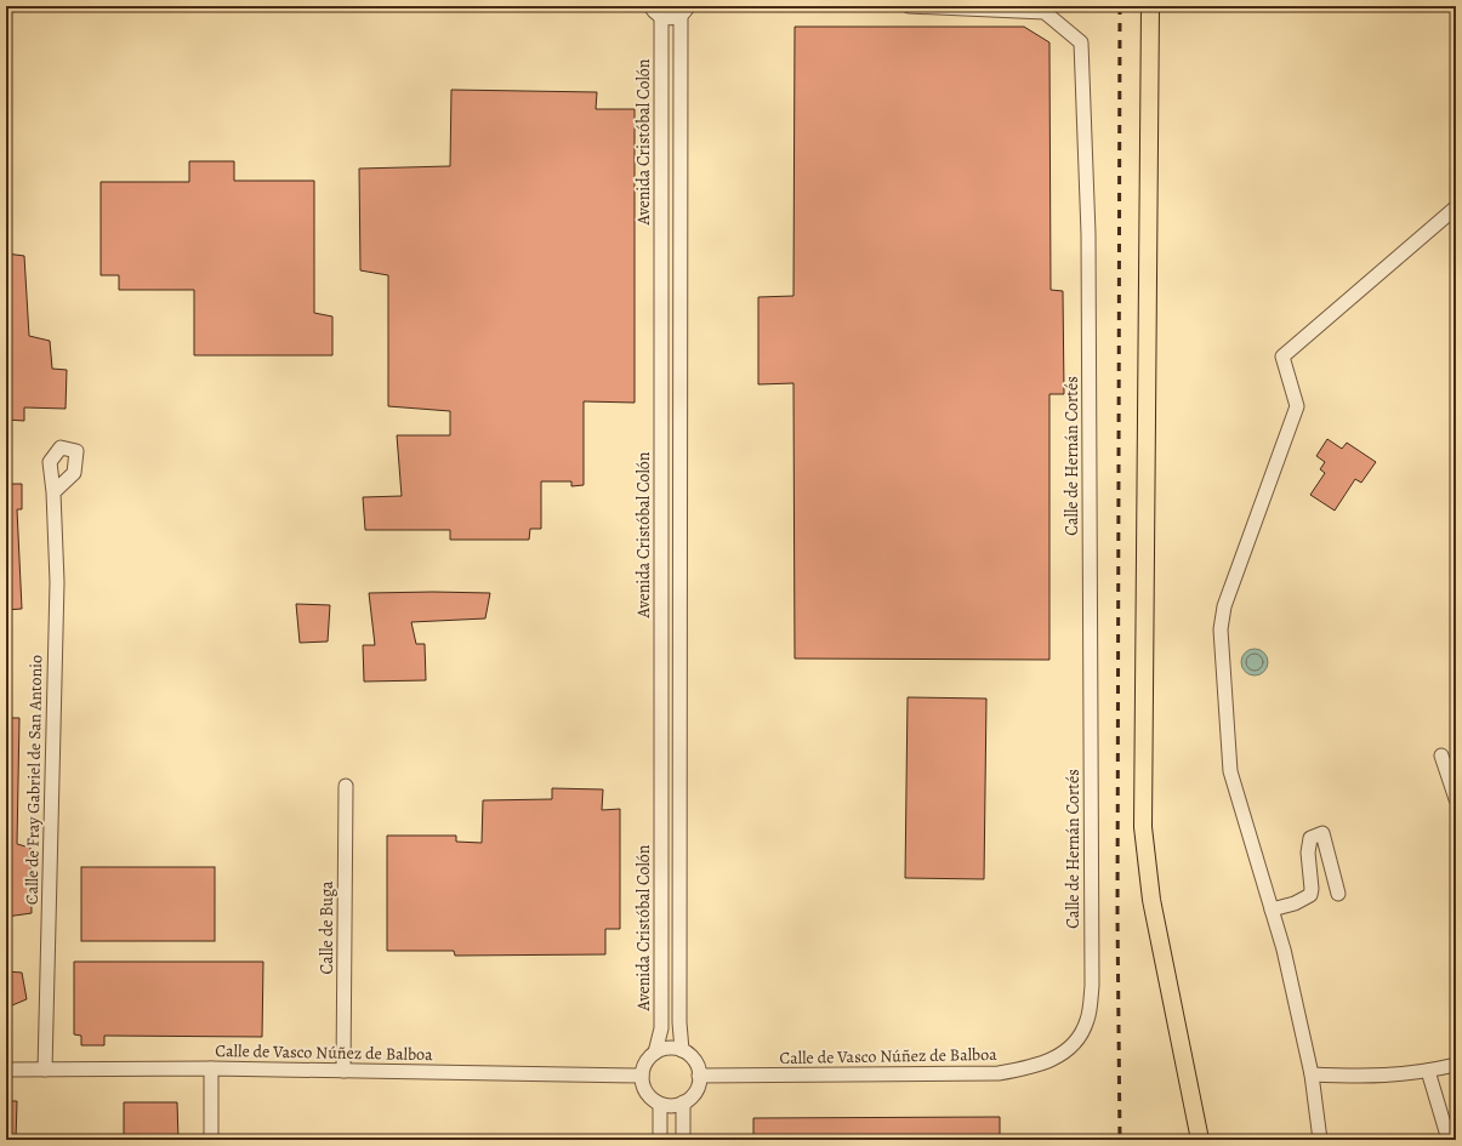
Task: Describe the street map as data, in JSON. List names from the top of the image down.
{
  "streets": {
    "street": [
      "Avenida Cristóbal Colón",
      "Calle de Hernán Cortés",
      "Calle de Fray Gabriel de San Antonio",
      "Calle de Buga",
      "Calle de Vasco Núñez de Balboa"
    ]
  },
  "crossings": [
    ["Avenida Cristóbal Colón", "Calle de Vasco Núñez de Balboa"],
    ["Calle de Hernán Cortés", "Calle de Vasco Núñez de Balboa"],
    ["Calle de Fray Gabriel de San Antonio", "Calle de Vasco Núñez de Balboa"],
    ["Calle de Buga", "Calle de Vasco Núñez de Balboa"]
  ]
}
